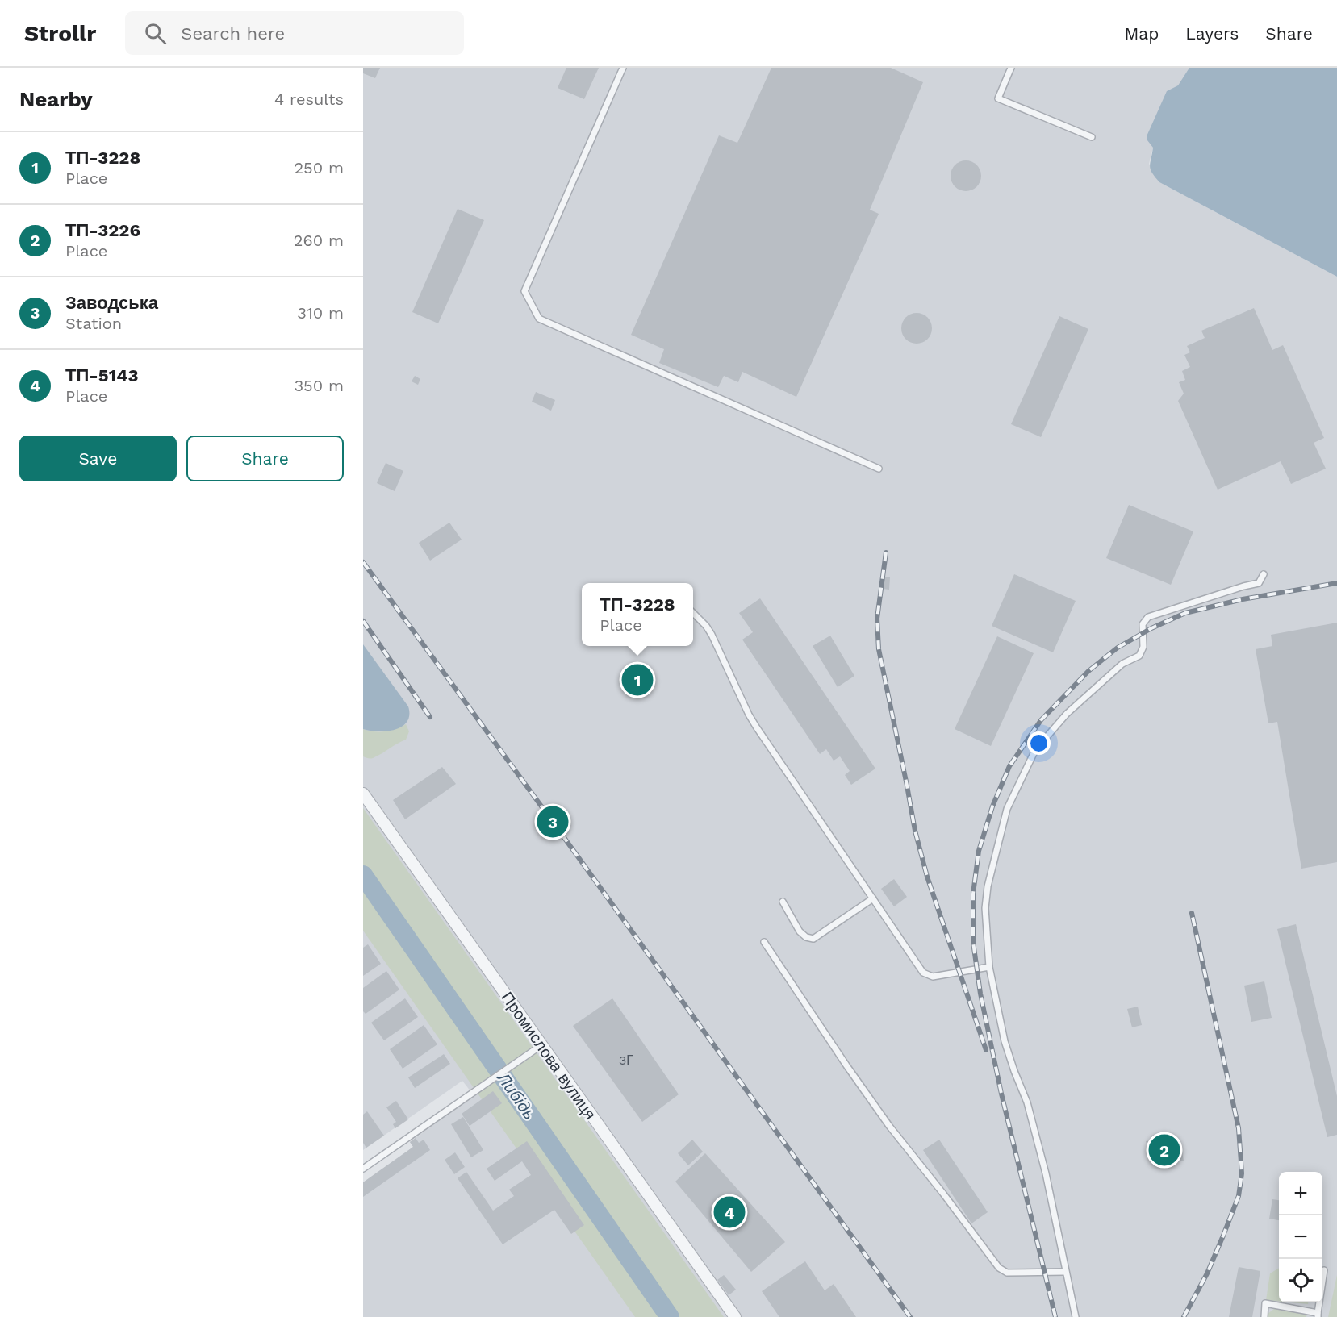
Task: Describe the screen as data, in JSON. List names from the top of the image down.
{
  "streets": {
    "street": ["Промислова вулиця"]
  },
  "water": ["Либідь"],
  "house_numbers": ["3Г"],
  "page": {
    "header": "Strollr",
    "search": "Search here",
    "nav": ["Map", "Layers", "Share"],
    "heading": ["Nearby", "4 results"],
    "list": [
      {
        "mark": "1",
        "name": "ТП-3228",
        "note": "Place",
        "value": "250 m"
      },
      {
        "mark": "2",
        "name": "ТП-3226",
        "note": "Place",
        "value": "260 m"
      },
      {
        "mark": "3",
        "name": "Заводська",
        "note": "Station",
        "value": "310 m"
      },
      {
        "mark": "4",
        "name": "ТП-5143",
        "note": "Place",
        "value": "350 m"
      }
    ],
    "buttons": ["Save", "Share"],
    "popup": ["ТП-3228", "Place"],
    "pins": [
      "1",
      "3",
      "2",
      "4"
    ],
    "map_buttons": ["+", "−"]
  }
}
